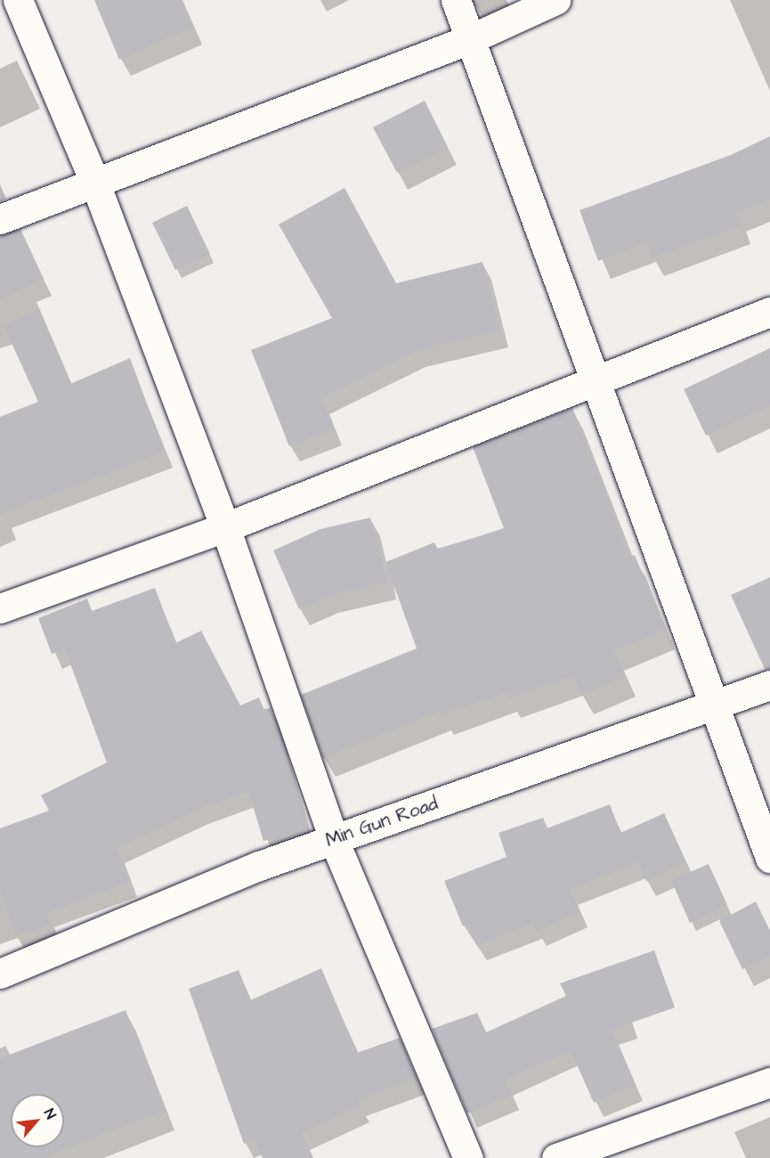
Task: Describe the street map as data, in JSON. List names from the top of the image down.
{
  "streets": {
    "street": ["Min Gun Road"]
  },
  "north": "top right"
}
